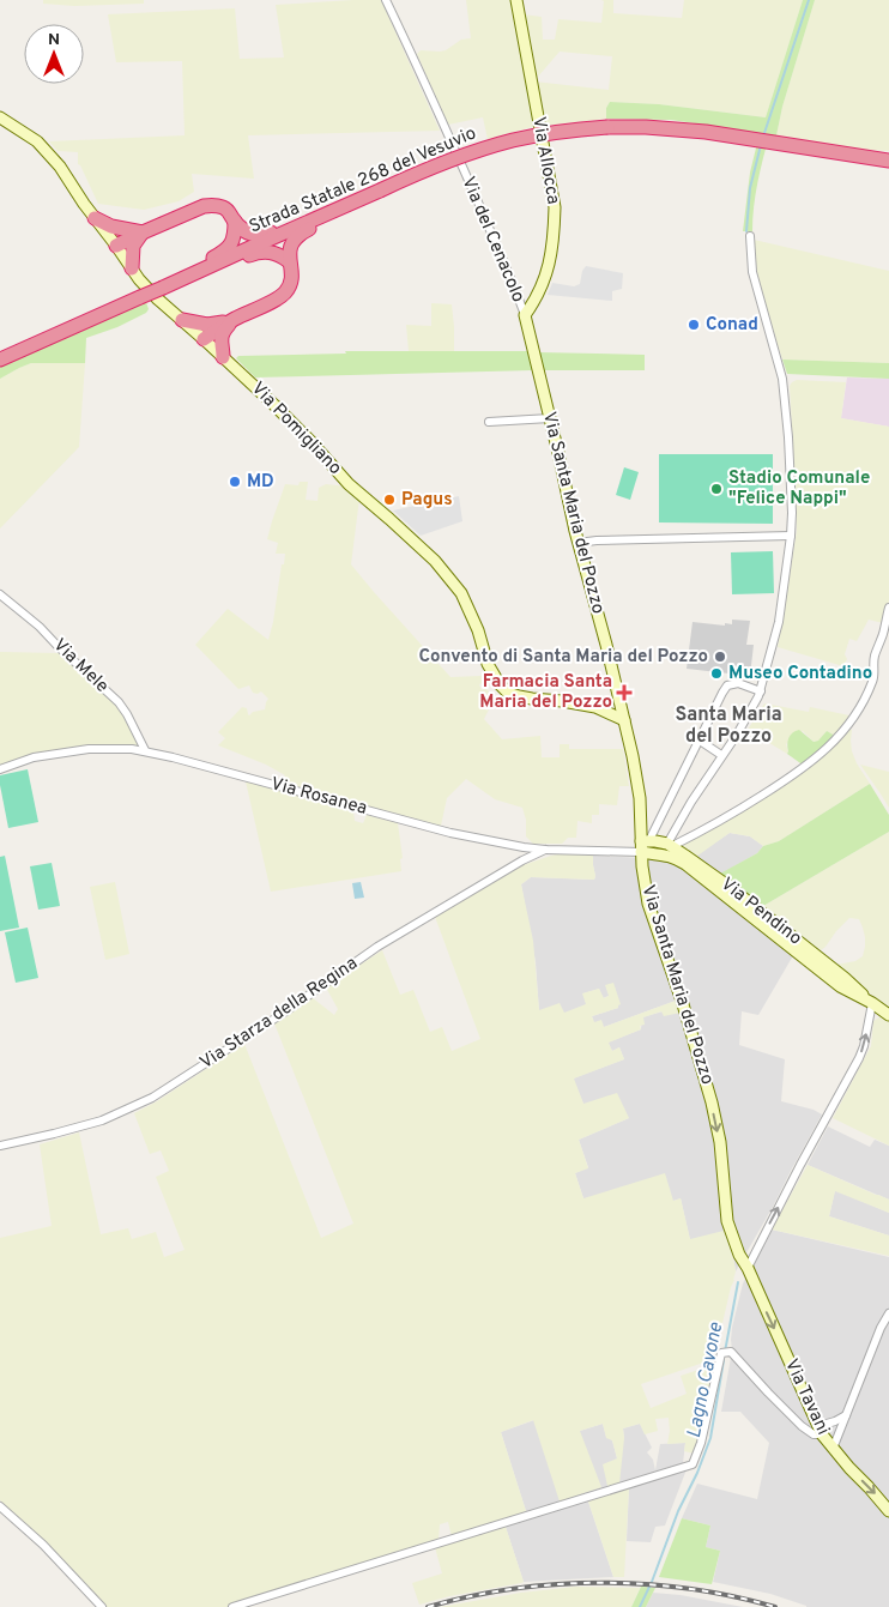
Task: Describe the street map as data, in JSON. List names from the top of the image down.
{
  "streets": {
    "highway": ["Strada Statale 268 del Vesuvio"],
    "street": [
      "Via Allocca",
      "Via del Cenacolo",
      "Via Pomigliano",
      "Via Santa Maria del Pozzo",
      "Via Mele",
      "Via Rosanea",
      "Via Pendino",
      "Via Starza della Regina",
      "Via Tavani"
    ]
  },
  "crossings": [
    ["Via Allocca", "Via del Cenacolo"],
    ["Via Allocca", "Via Santa Maria del Pozzo"],
    ["Via del Cenacolo", "Via Santa Maria del Pozzo"],
    ["Via Pomigliano", "Via Santa Maria del Pozzo"],
    ["Via Santa Maria del Pozzo", "Via Rosanea"],
    ["Via Santa Maria del Pozzo", "Via Pendino"],
    ["Via Santa Maria del Pozzo", "Via Tavani"],
    ["Via Mele", "Via Rosanea"],
    ["Via Rosanea", "Via Pendino"],
    ["Via Rosanea", "Via Starza della Regina"]
  ],
  "one_way": ["Via Santa Maria del Pozzo", "Via Tavani"],
  "districts": ["Santa Maria del Pozzo"],
  "water": ["Lagno Cavone"],
  "places": {
    "other": [
      "Conad",
      "MD",
      "Stadio Comunale \"Felice Nappi\"",
      "Pagus",
      "Convento di Santa Maria del Pozzo",
      "Museo Contadino"
    ],
    "health": ["Farmacia Santa Maria del Pozzo"]
  },
  "north": "top"
}
